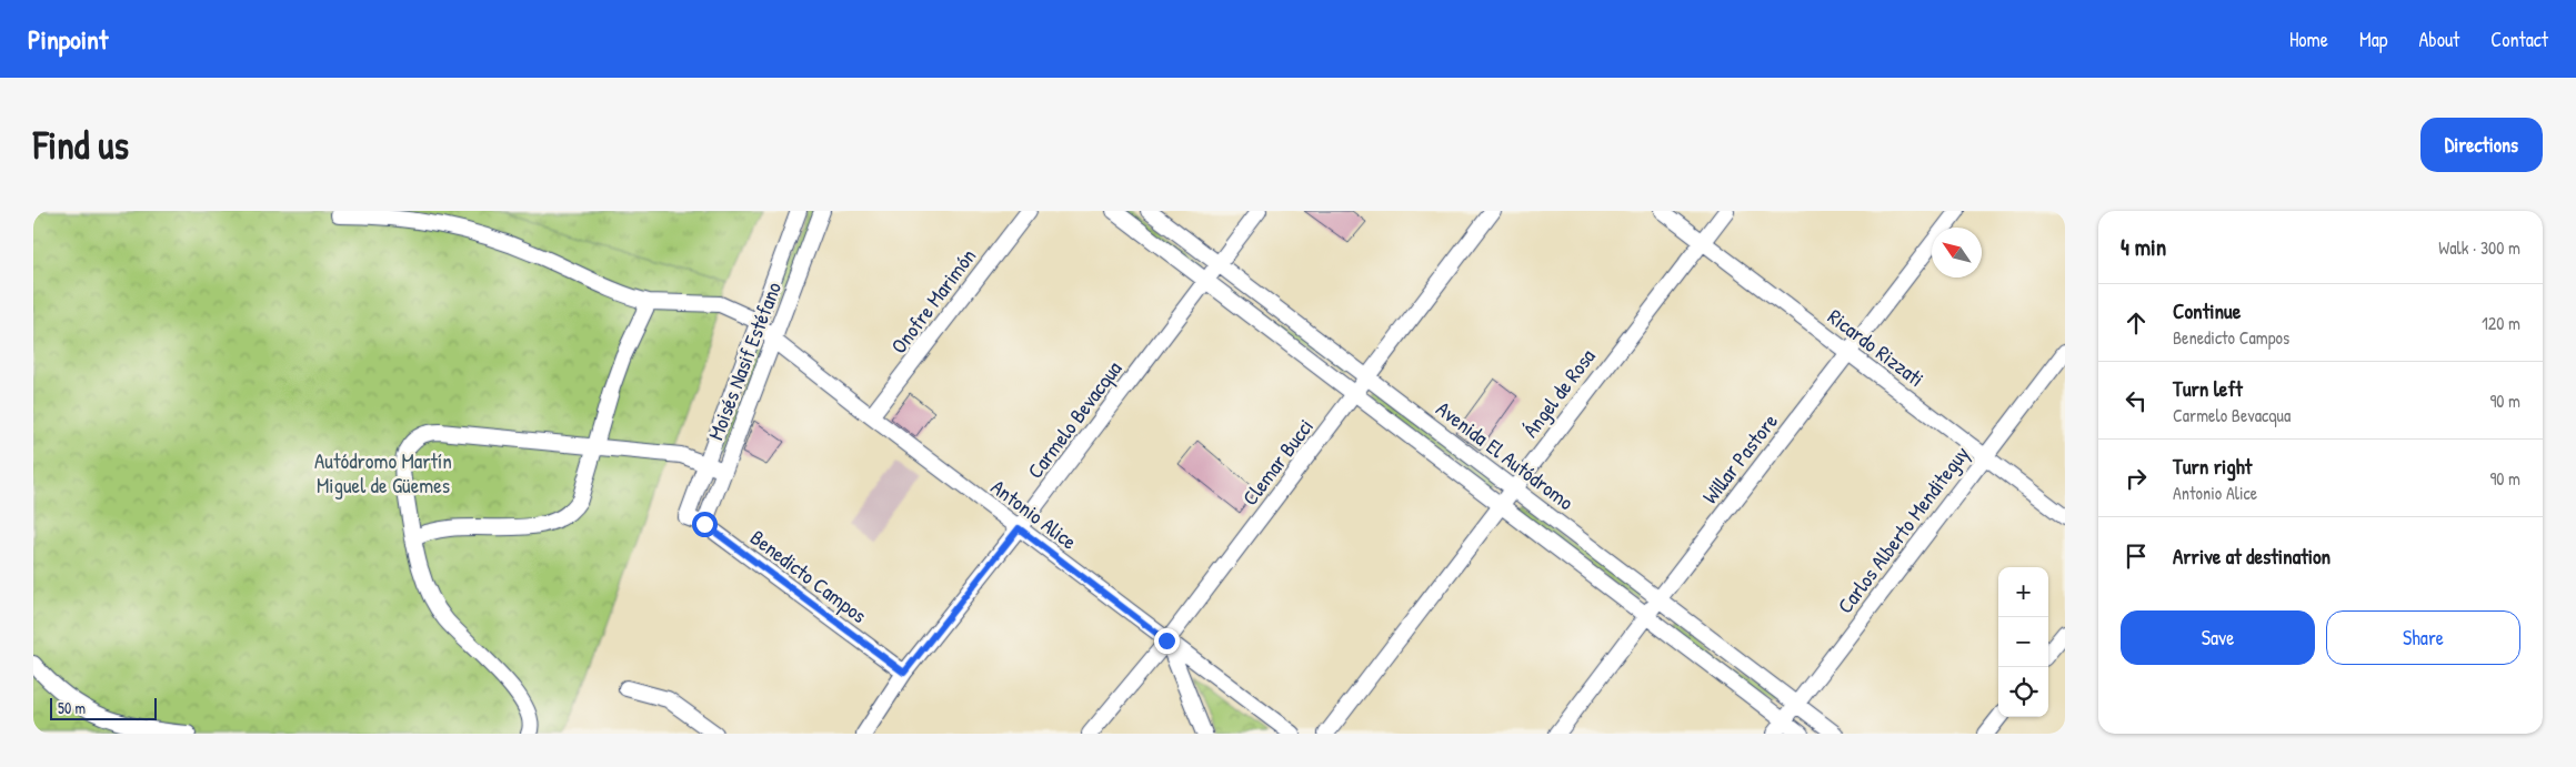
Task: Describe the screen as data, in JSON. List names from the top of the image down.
{
  "streets": {
    "street": [
      "Onofre Marimón",
      "Ricardo Rizzati",
      "Moisés Nasif Estéfano",
      "Ángel de Rosa",
      "Carmelo Bevacqua",
      "Avenida El Autódromo",
      "Willar Pastore",
      "Clemar Bucci",
      "Antonio Alice",
      "Carlos Alberto Menditeguy",
      "Benedicto Campos"
    ]
  },
  "crossings": [
    ["Onofre Marimón", "Antonio Alice"],
    ["Ricardo Rizzati", "Ángel de Rosa"],
    ["Ricardo Rizzati", "Willar Pastore"],
    ["Ricardo Rizzati", "Carlos Alberto Menditeguy"],
    ["Moisés Nasif Estéfano", "Antonio Alice"],
    ["Moisés Nasif Estéfano", "Benedicto Campos"],
    ["Ángel de Rosa", "Avenida El Autódromo"],
    ["Carmelo Bevacqua", "Avenida El Autódromo"],
    ["Carmelo Bevacqua", "Antonio Alice"],
    ["Carmelo Bevacqua", "Benedicto Campos"],
    ["Avenida El Autódromo", "Willar Pastore"],
    ["Avenida El Autódromo", "Clemar Bucci"],
    ["Avenida El Autódromo", "Carlos Alberto Menditeguy"],
    ["Clemar Bucci", "Antonio Alice"]
  ],
  "parks": ["Autódromo Martín Miguel de Güemes"],
  "scale_bar": "50 m",
  "north": "top left",
  "page": {
    "header": "Pinpoint",
    "nav": [
      "Home",
      "Map",
      "About",
      "Contact"
    ],
    "buttons": [
      "Directions",
      ["Save", "Share"]
    ],
    "title": "Find us",
    "heading": ["4 min", "Walk · 300 m"],
    "list": [
      ["Continue", "Benedicto Campos", "120 m"],
      ["Turn left", "Carmelo Bevacqua", "90 m"],
      ["Turn right", "Antonio Alice", "90 m"],
      "Arrive at destination"
    ],
    "map_buttons": ["+", "−"],
    "scale": "50 m"
  }
}
